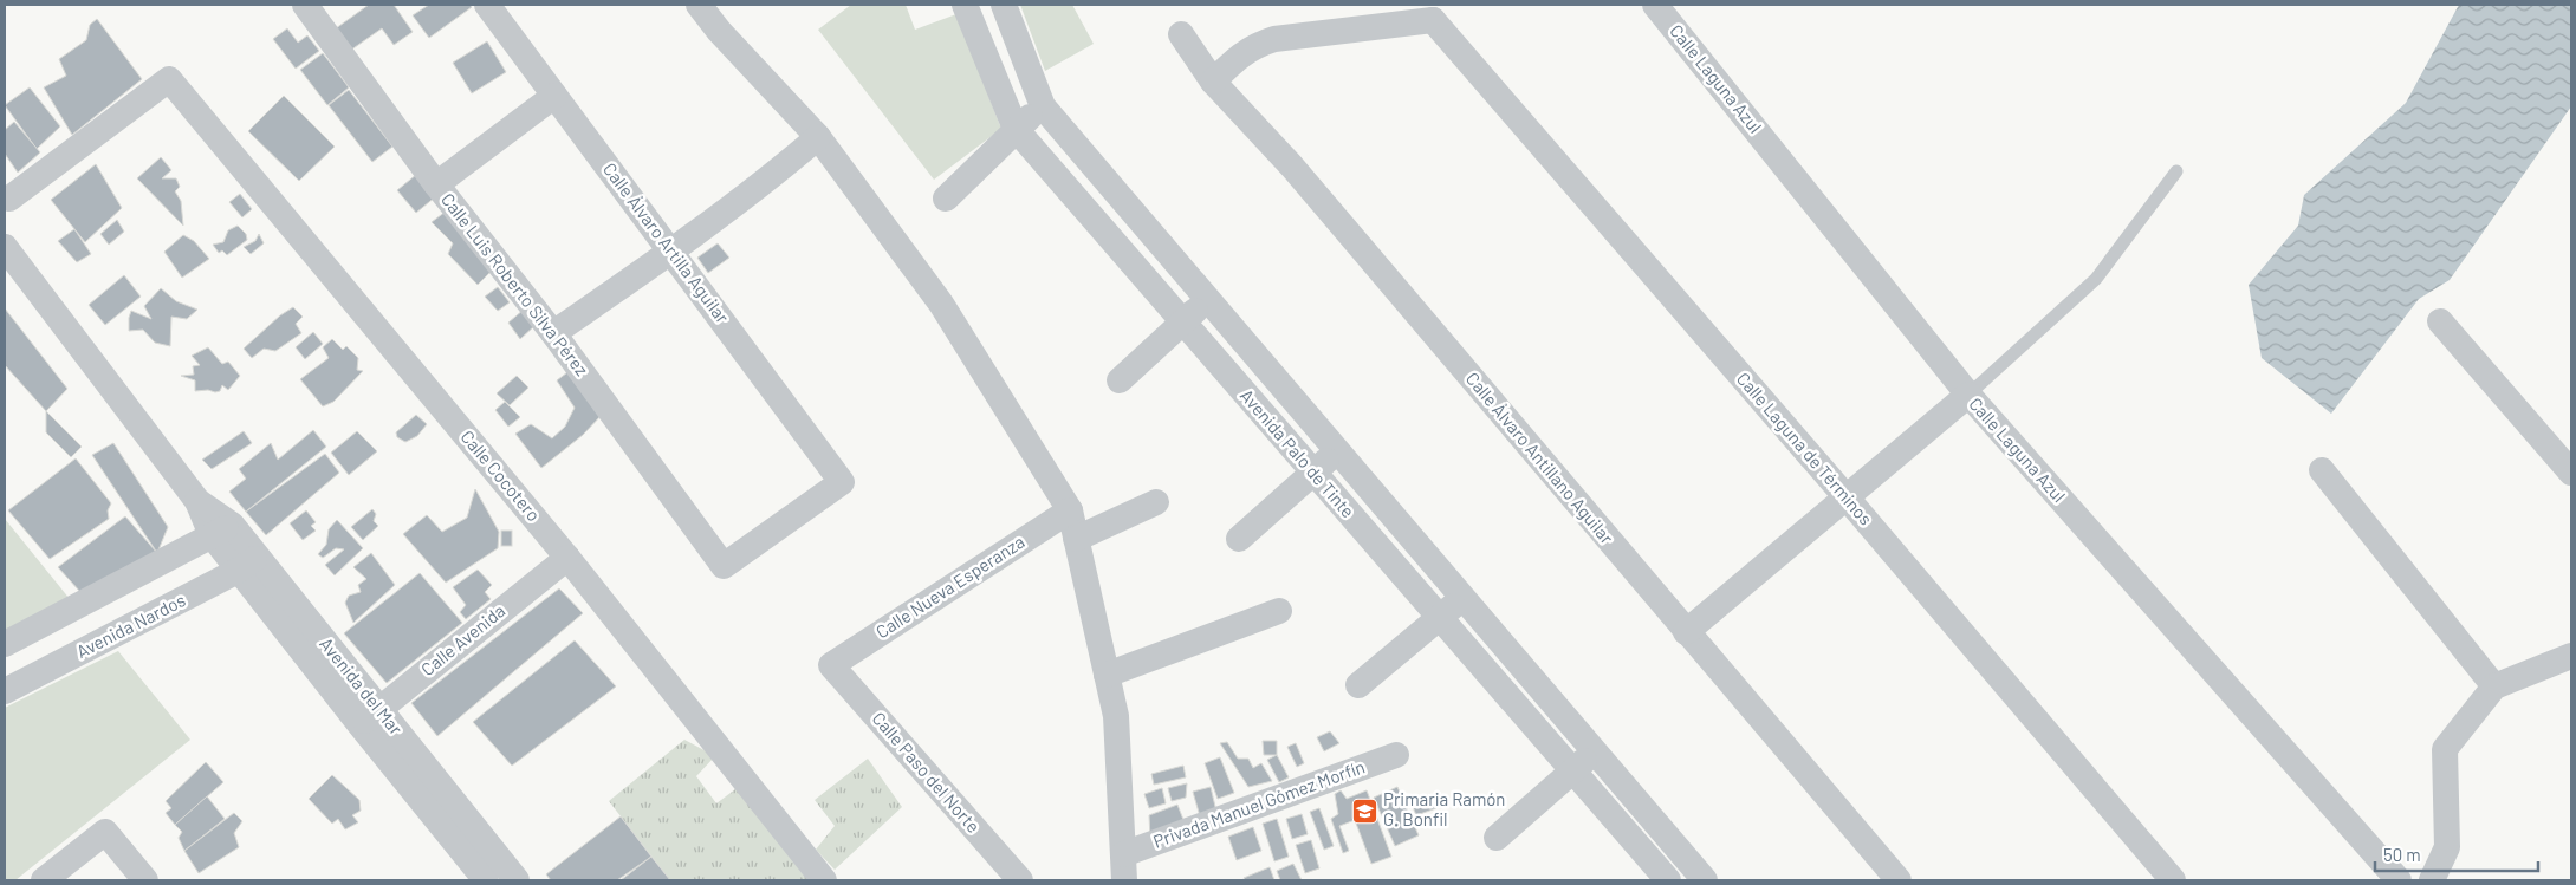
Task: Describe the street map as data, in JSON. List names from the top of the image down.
{
  "streets": {
    "street": [
      "Calle Laguna Azul",
      "Calle Álvaro Artilla Aguilar",
      "Calle Luis Roberto Silva Pérez",
      "Calle Laguna de Términos",
      "Avenida Palo de Tinte",
      "Calle Álvaro Antillano Aguilar",
      "Calle Cocotero",
      "Calle Nueva Esperanza",
      "Avenida Nardos",
      "Calle Avenida",
      "Avenida del Mar",
      "Calle Paso del Norte",
      "Privada Manuel Gómez Morfín"
    ]
  },
  "crossings": [
    ["Calle Álvaro Artilla Aguilar", "Calle Luis Roberto Silva Pérez"],
    ["Calle Cocotero", "Calle Avenida"],
    ["Calle Nueva Esperanza", "Calle Paso del Norte"],
    ["Avenida Nardos", "Avenida del Mar"],
    ["Calle Avenida", "Avenida del Mar"]
  ],
  "places": {
    "school or university": ["Primaria Ramón G. Bonfil"]
  },
  "scale_bar": "50 m"
}
